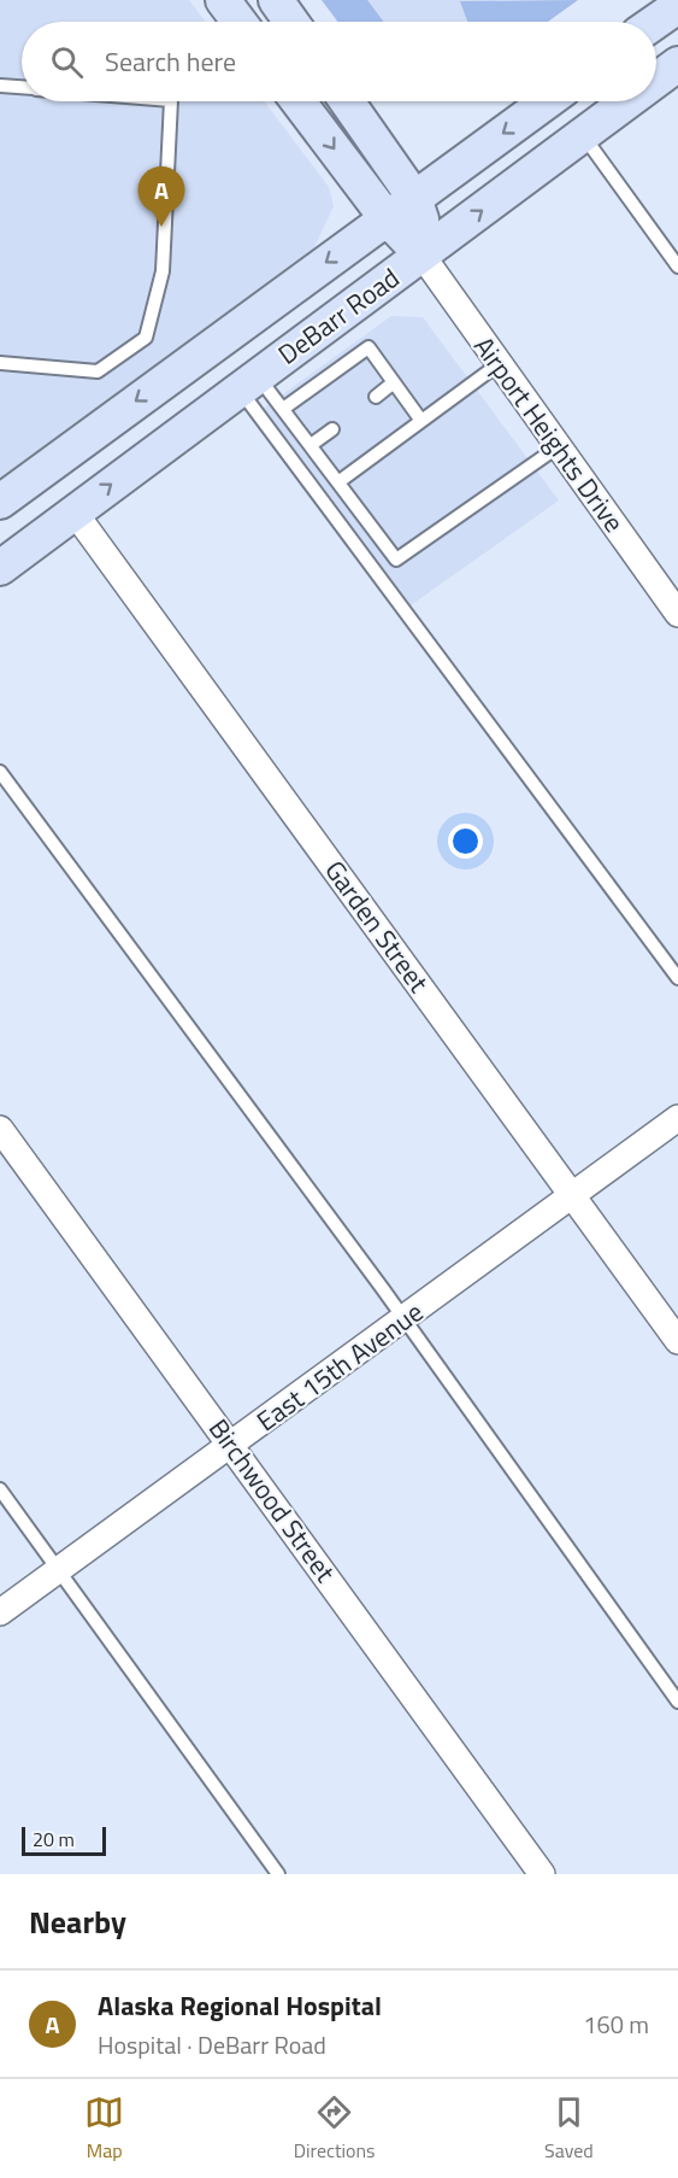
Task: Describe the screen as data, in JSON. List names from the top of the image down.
{
  "streets": {
    "main road": ["DeBarr Road", "Airport Heights Drive"],
    "street": ["Garden Street", "East 15th Avenue", "Birchwood Street"]
  },
  "crossings": [
    ["DeBarr Road", "Airport Heights Drive"],
    ["DeBarr Road", "Garden Street"],
    ["Garden Street", "East 15th Avenue"],
    ["East 15th Avenue", "Birchwood Street"]
  ],
  "scale_bar": "20 m",
  "page": {
    "search": "Search here",
    "pins": "A",
    "scale": "20 m",
    "heading": "Nearby",
    "list": [
      {
        "mark": "A",
        "name": "Alaska Regional Hospital",
        "note": "Hospital · DeBarr Road",
        "value": "160 m"
      }
    ],
    "nav": ["Map", "Directions", "Saved"]
  }
}
